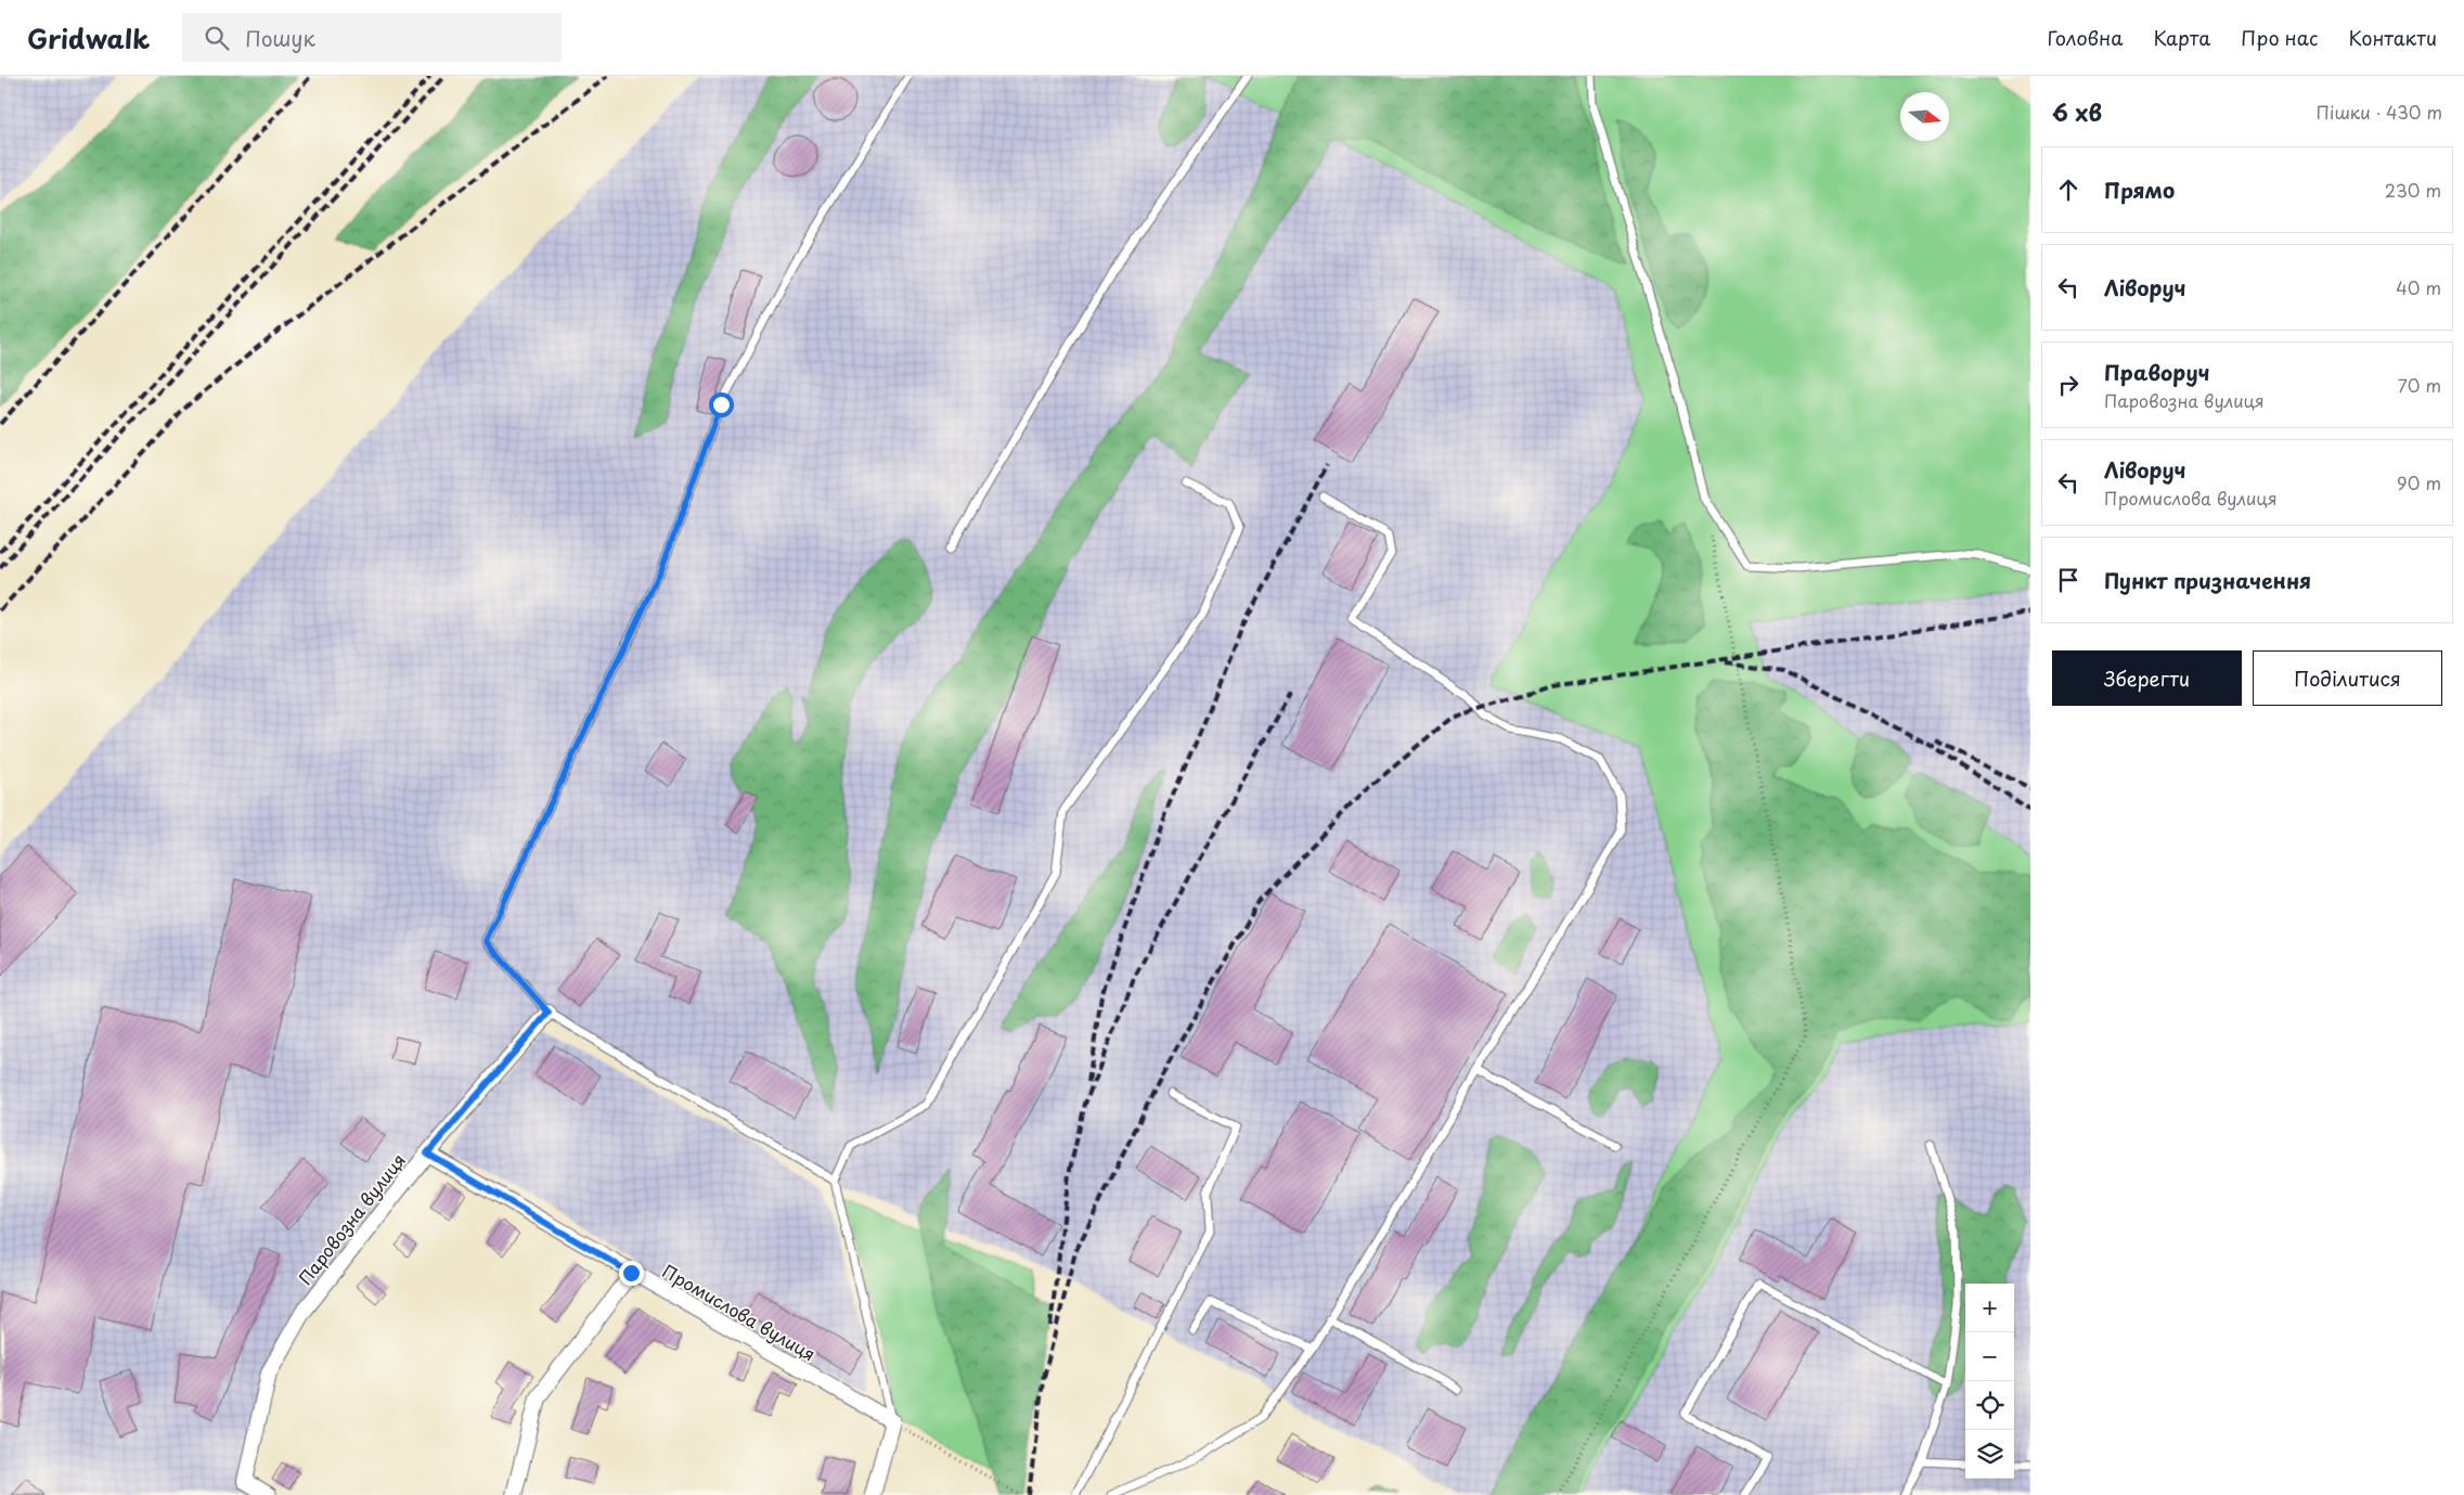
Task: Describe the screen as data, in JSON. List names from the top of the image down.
{
  "streets": {
    "street": ["Паровозна вулиця", "Промислова вулиця"]
  },
  "crossings": [
    ["Паровозна вулиця", "Промислова вулиця"]
  ],
  "north": "right",
  "page": {
    "header": "Gridwalk",
    "search": "Пошук",
    "nav": [
      "Головна",
      "Карта",
      "Про нас",
      "Контакти"
    ],
    "heading": ["6 хв", "Пішки · 430 m"],
    "list": [
      ["Прямо", "230 m"],
      ["Ліворуч", "40 m"],
      ["Праворуч", "Паровозна вулиця", "70 m"],
      ["Ліворуч", "Промислова вулиця", "90 m"],
      "Пункт призначення"
    ],
    "buttons": ["Зберегти", "Поділитися"],
    "map_buttons": ["+", "−"]
  }
}
